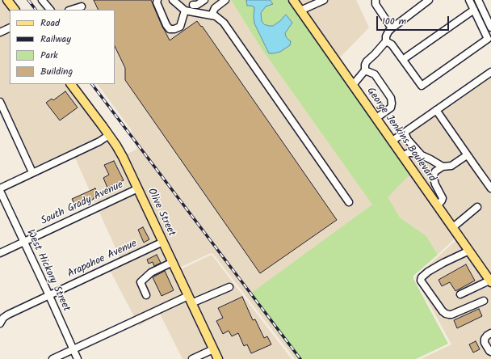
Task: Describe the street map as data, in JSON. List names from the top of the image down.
{
  "streets": {
    "main road": ["George Jenkins Boulevard", "Olive Street"],
    "street": ["South Grady Avenue", "Arapahoe Avenue", "West Hickory Street"]
  },
  "crossings": [
    ["South Grady Avenue", "Olive Street"],
    ["South Grady Avenue", "West Hickory Street"],
    ["Olive Street", "Arapahoe Avenue"],
    ["Arapahoe Avenue", "West Hickory Street"]
  ],
  "legend": [
    "Road",
    "Railway",
    "Park",
    "Building"
  ],
  "scale_bar": "100 m"
}
